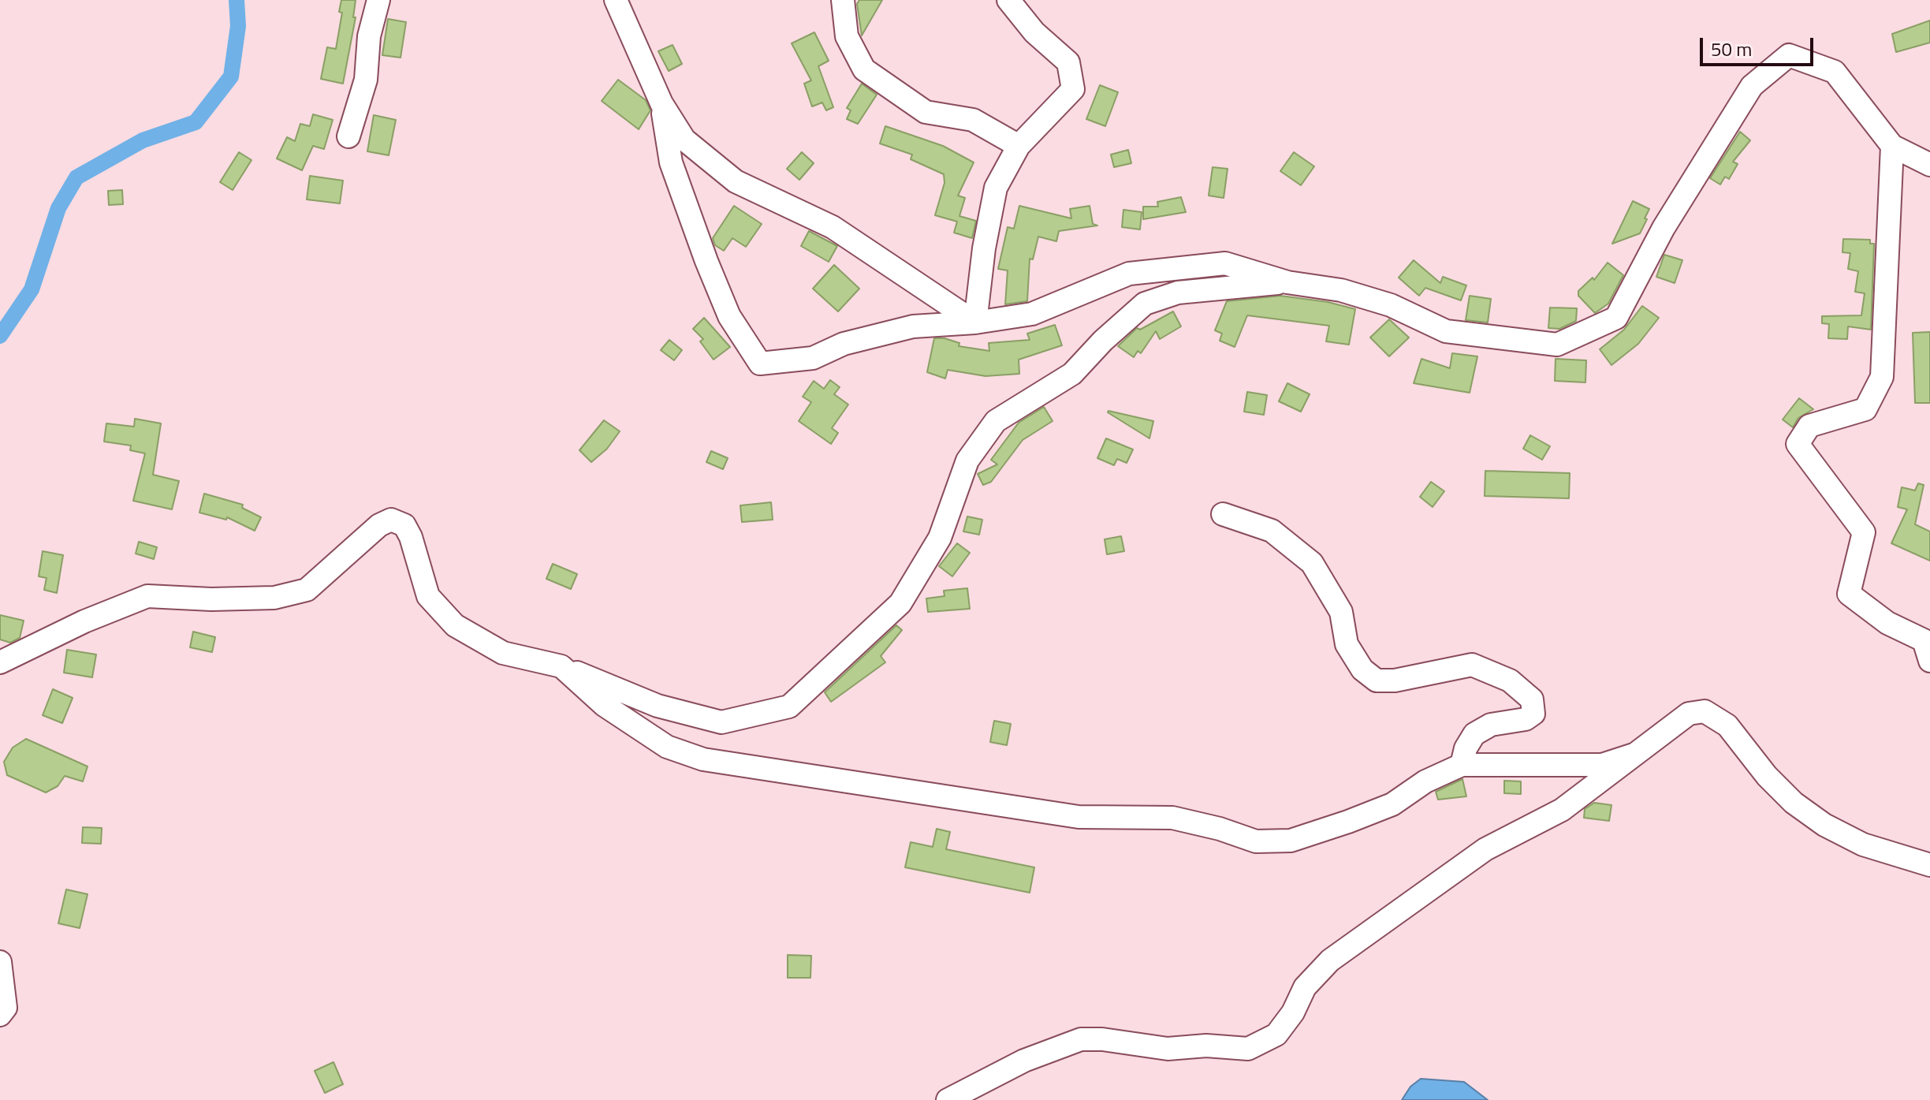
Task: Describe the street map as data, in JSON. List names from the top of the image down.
{
  "scale_bar": "50 m"
}
